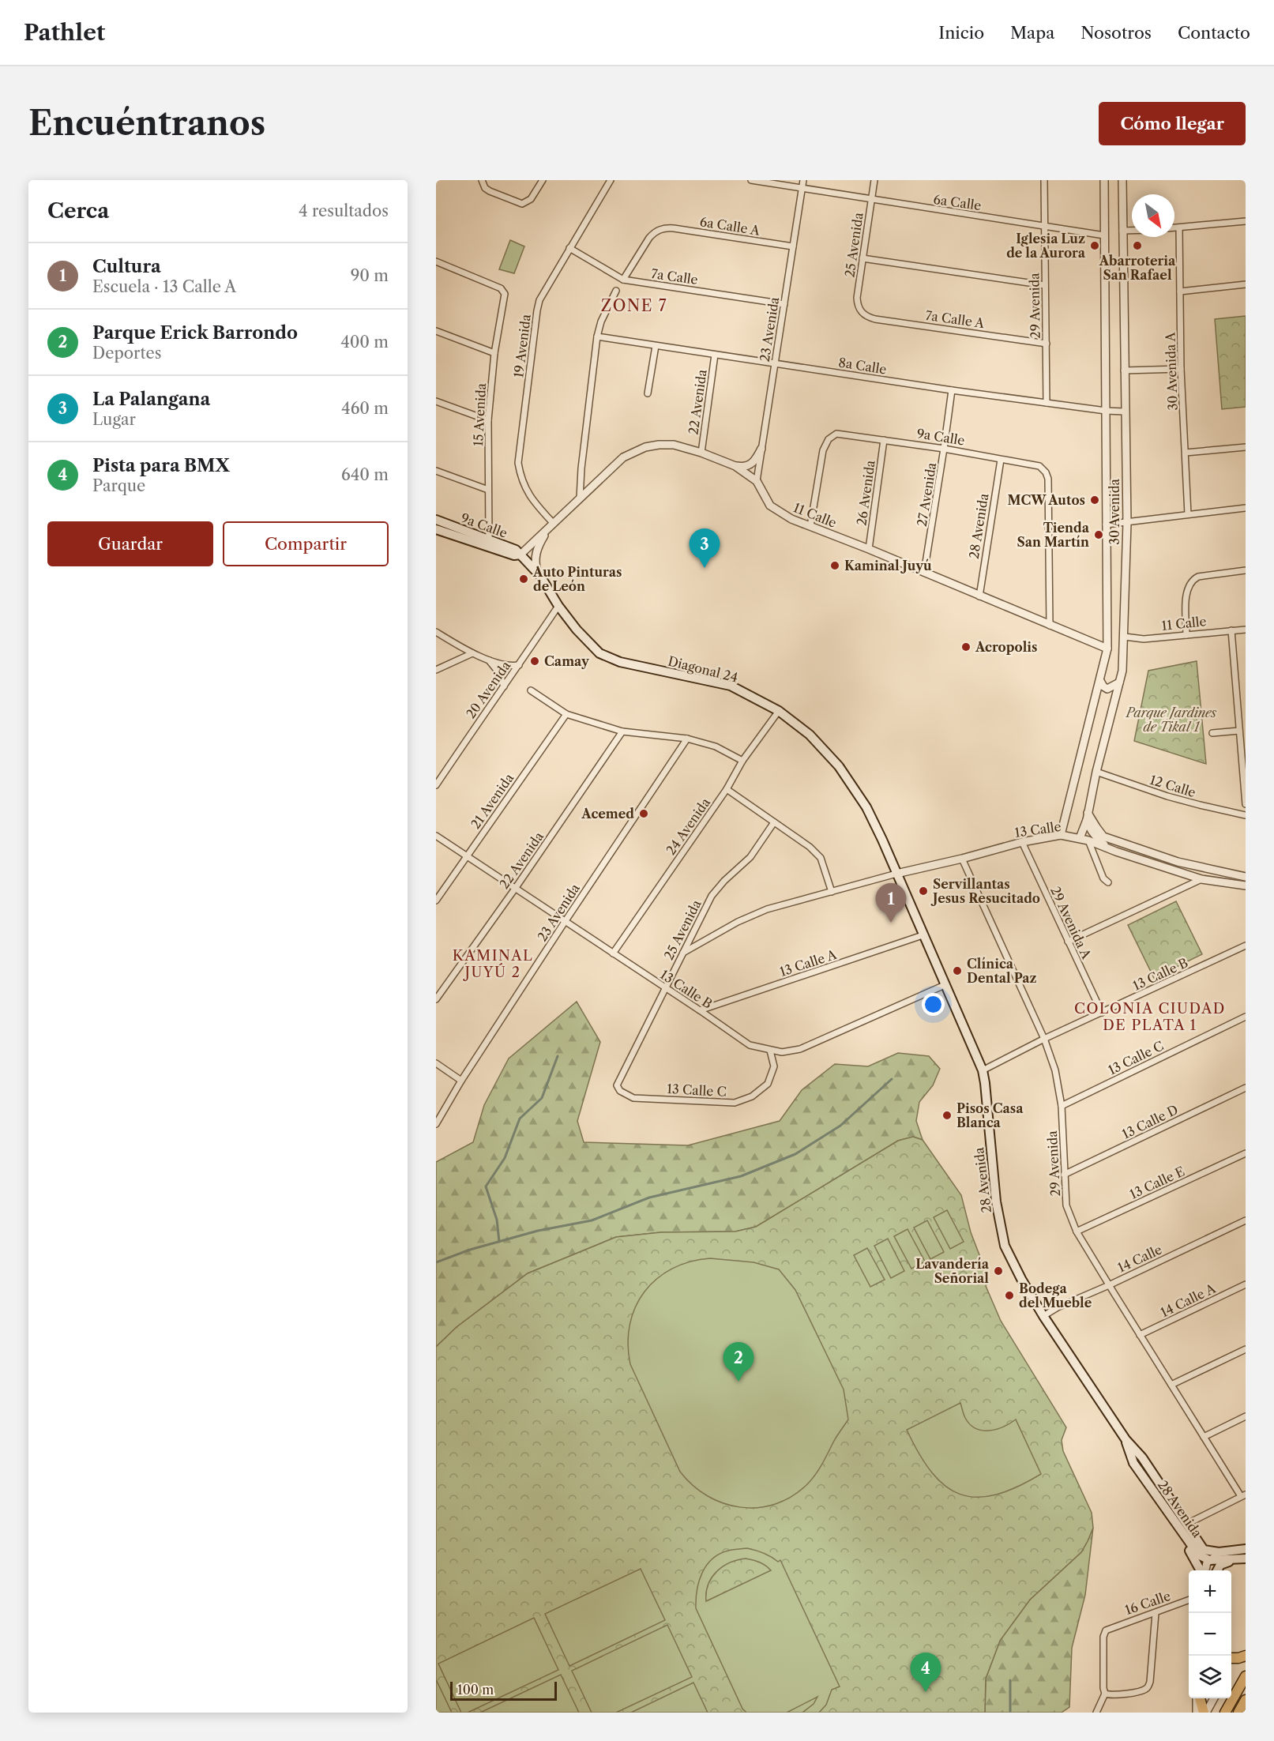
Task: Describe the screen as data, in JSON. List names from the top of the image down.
{
  "streets": {
    "main road": ["9a Calle", "28 Avenida", "Diagonal 24"],
    "street": [
      "6a Calle",
      "6a Calle A",
      "25 Avenida",
      "7a Calle",
      "29 Avenida",
      "7a Calle A",
      "23 Avenida",
      "19 Avenida",
      "8a Calle",
      "30 Avenida A",
      "22 Avenida",
      "15 Avenida",
      "26 Avenida",
      "27 Avenida",
      "30 Avenida",
      "11 Calle",
      "20 Avenida",
      "12 Calle",
      "21 Avenida",
      "24 Avenida",
      "13 Calle",
      "29 Avenida A",
      "13 Calle A",
      "13 Calle B",
      "13 Calle C",
      "13 Calle D",
      "13 Calle E",
      "14 Calle",
      "14 Calle A",
      "16 Calle"
    ]
  },
  "crossings": [
    ["6a Calle", "25 Avenida"],
    ["6a Calle", "29 Avenida"],
    ["6a Calle", "23 Avenida"],
    ["6a Calle", "30 Avenida"],
    ["6a Calle A", "7a Calle"],
    ["6a Calle A", "23 Avenida"],
    ["25 Avenida", "7a Calle A"],
    ["25 Avenida", "13 Calle"],
    ["25 Avenida", "13 Calle B"],
    ["25 Avenida", "13 Calle C"],
    ["7a Calle", "23 Avenida"],
    ["7a Calle", "19 Avenida"],
    ["29 Avenida", "7a Calle A"],
    ["29 Avenida", "8a Calle"],
    ["29 Avenida", "13 Calle"],
    ["29 Avenida", "13 Calle B"],
    ["29 Avenida", "13 Calle C"],
    ["29 Avenida", "13 Calle D"],
    ["29 Avenida", "13 Calle E"],
    ["29 Avenida", "14 Calle"],
    ["29 Avenida", "14 Calle A"],
    ["23 Avenida", "8a Calle"],
    ["23 Avenida", "11 Calle"],
    ["23 Avenida", "13 Calle B"],
    ["19 Avenida", "11 Calle"],
    ["8a Calle", "22 Avenida"],
    ["8a Calle", "27 Avenida"],
    ["8a Calle", "30 Avenida"],
    ["22 Avenida", "11 Calle"],
    ["22 Avenida", "13 Calle B"],
    ["15 Avenida", "9a Calle"],
    ["9a Calle", "26 Avenida"],
    ["9a Calle", "27 Avenida"],
    ["9a Calle", "11 Calle"],
    ["9a Calle", "28 Avenida"],
    ["9a Calle", "Diagonal 24"],
    ["26 Avenida", "11 Calle"],
    ["27 Avenida", "11 Calle"],
    ["30 Avenida", "11 Calle"],
    ["30 Avenida", "12 Calle"],
    ["30 Avenida", "13 Calle"],
    ["11 Calle", "28 Avenida"],
    ["11 Calle", "Diagonal 24"],
    ["28 Avenida", "Diagonal 24"],
    ["28 Avenida", "13 Calle"],
    ["28 Avenida", "13 Calle A"],
    ["28 Avenida", "13 Calle B"],
    ["28 Avenida", "14 Calle"],
    ["Diagonal 24", "20 Avenida"],
    ["Diagonal 24", "24 Avenida"],
    ["Diagonal 24", "13 Calle"],
    ["21 Avenida", "13 Calle B"],
    ["24 Avenida", "13 Calle B"],
    ["13 Calle", "29 Avenida A"],
    ["29 Avenida A", "13 Calle B"],
    ["13 Calle A", "13 Calle B"],
    ["13 Calle B", "13 Calle C"]
  ],
  "districts": ["ZONE 7", "KAMINAL JUYÚ 2", "COLONIA CIUDAD DE PLATA 1"],
  "parks": ["Parque Jardines de Tikal 1"],
  "places": [
    "Iglesia Luz de la Aurora",
    "Abarroteria San Rafael",
    "MCW Autos",
    "Tienda San Martín",
    "Kaminal Juyú",
    "Auto Pinturas de León",
    "Acropolis",
    "Camay",
    "Acemed",
    "Servillantas Jesus Resucitado",
    "Clínica Dental Paz",
    "Pisos Casa Blanca",
    "Lavandería Señorial",
    "Bodega del Mueble"
  ],
  "scale_bar": "100 m",
  "north": "bottom right",
  "page": {
    "header": "Pathlet",
    "nav": [
      "Inicio",
      "Mapa",
      "Nosotros",
      "Contacto"
    ],
    "buttons": [
      "Cómo llegar",
      ["Guardar", "Compartir"]
    ],
    "title": "Encuéntranos",
    "heading": ["Cerca", "4 resultados"],
    "list": [
      {
        "mark": "1",
        "name": "Cultura",
        "note": "Escuela · 13 Calle A",
        "value": "90 m"
      },
      {
        "mark": "2",
        "name": "Parque Erick Barrondo",
        "note": "Deportes",
        "value": "400 m"
      },
      {
        "mark": "3",
        "name": "La Palangana",
        "note": "Lugar",
        "value": "460 m"
      },
      {
        "mark": "4",
        "name": "Pista para BMX",
        "note": "Parque",
        "value": "640 m"
      }
    ],
    "pins": [
      "3",
      "1",
      "2",
      "4"
    ],
    "map_buttons": ["+", "−"],
    "scale": "100 m"
  }
}
